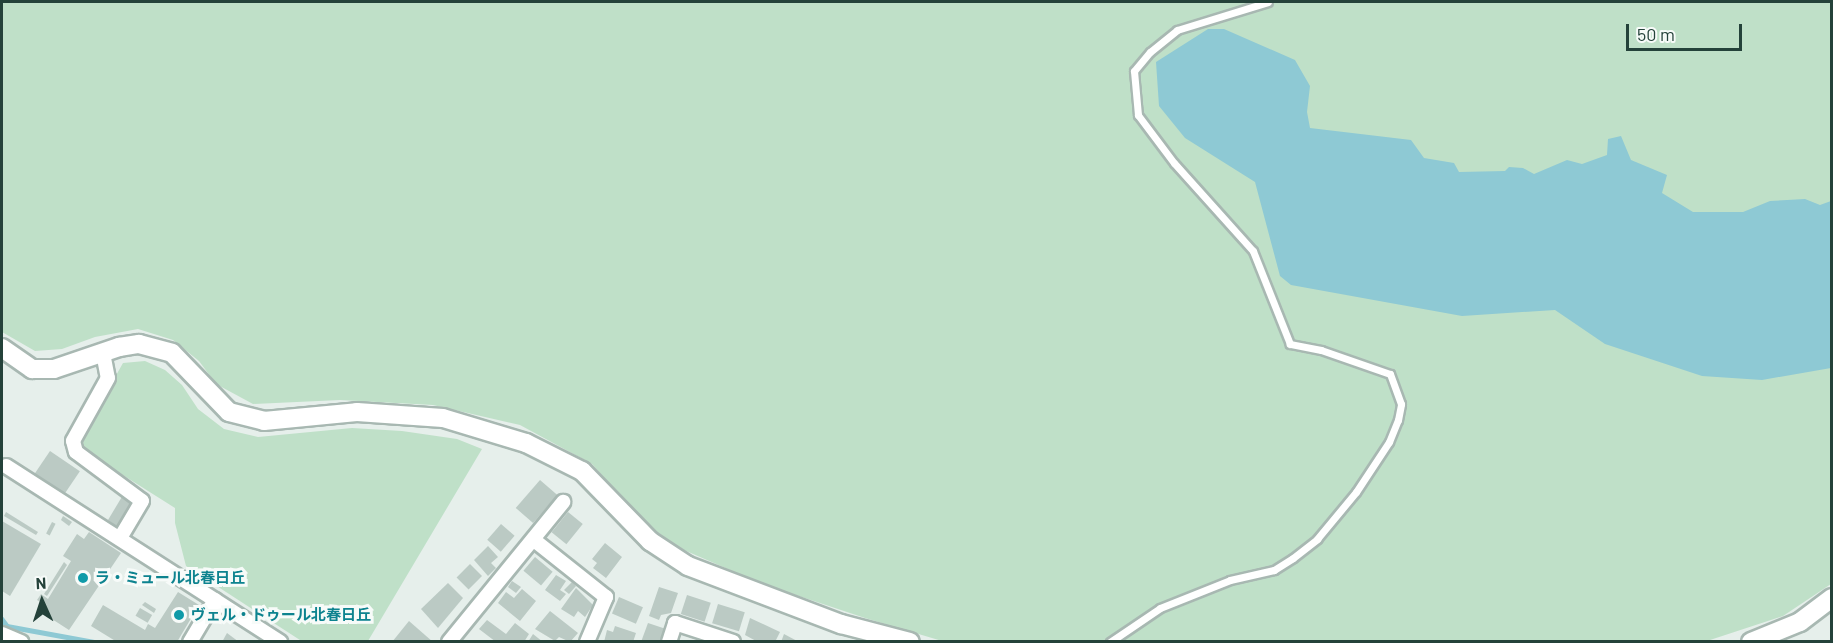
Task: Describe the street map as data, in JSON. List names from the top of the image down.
{
  "places": ["ラ・ミュール北春日丘", "ヴェル・ドゥール北春日丘"],
  "scale_bar": "50 m",
  "north": "top"
}
